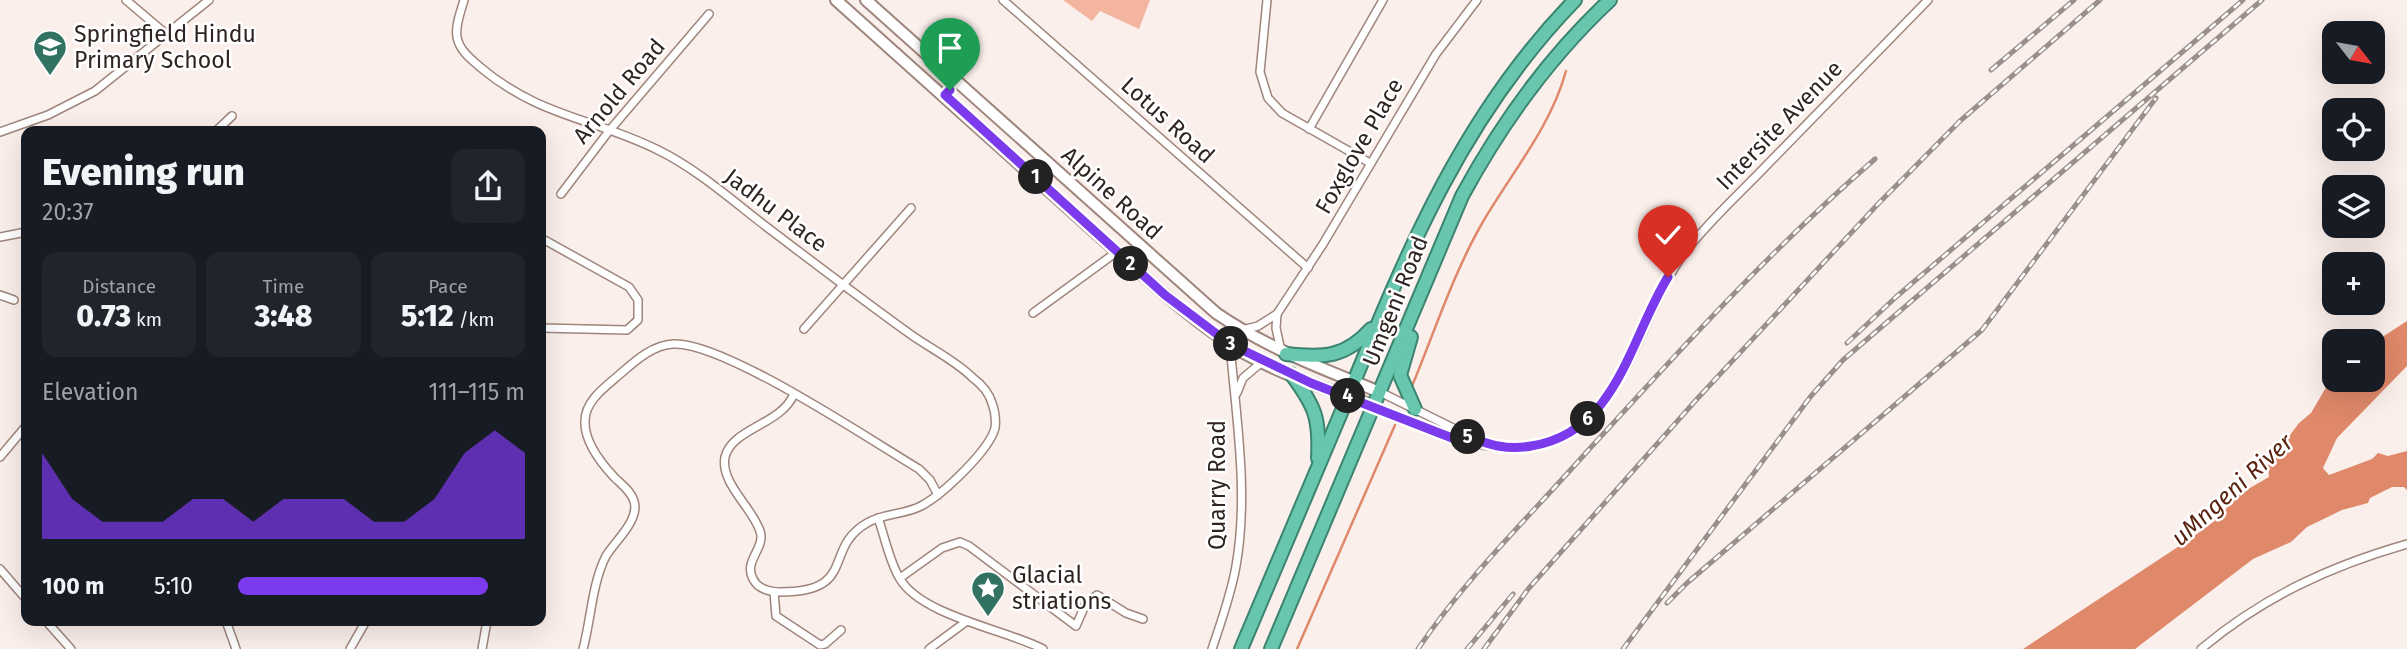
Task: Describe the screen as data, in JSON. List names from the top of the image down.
{
  "streets": {
    "highway": ["Umgeni Road"],
    "main road": ["Alpine Road"],
    "street": [
      "Arnold Road",
      "Lotus Road",
      "Intersite Avenue",
      "Foxglove Place",
      "Jadhu Place",
      "Quarry Road"
    ]
  },
  "crossings": [
    ["Arnold Road", "Jadhu Place"],
    ["Lotus Road", "Foxglove Place"],
    ["Intersite Avenue", "Alpine Road"],
    ["Intersite Avenue", "Umgeni Road"],
    ["Foxglove Place", "Alpine Road"],
    ["Alpine Road", "Umgeni Road"],
    ["Alpine Road", "Quarry Road"]
  ],
  "water": ["uMngeni River"],
  "places": {
    "school or university": ["Springfield Hindu Primary School"],
    "place": ["Glacial striations"]
  },
  "north": "bottom right",
  "page": {
    "map_buttons": ["+", "−"],
    "heading": ["Evening run", "20:37"],
    "pins": [
      "1",
      "2",
      "3",
      "4",
      "6",
      "5"
    ],
    "stats": [
      ["Distance", "0.73 km"],
      ["Time", "3:48"],
      ["Pace", "5:12 /km"]
    ],
    "chart": ["Elevation", "111–115 m"],
    "list": [
      {
        "name": "100 m",
        "note": "5:10"
      }
    ]
  }
}
